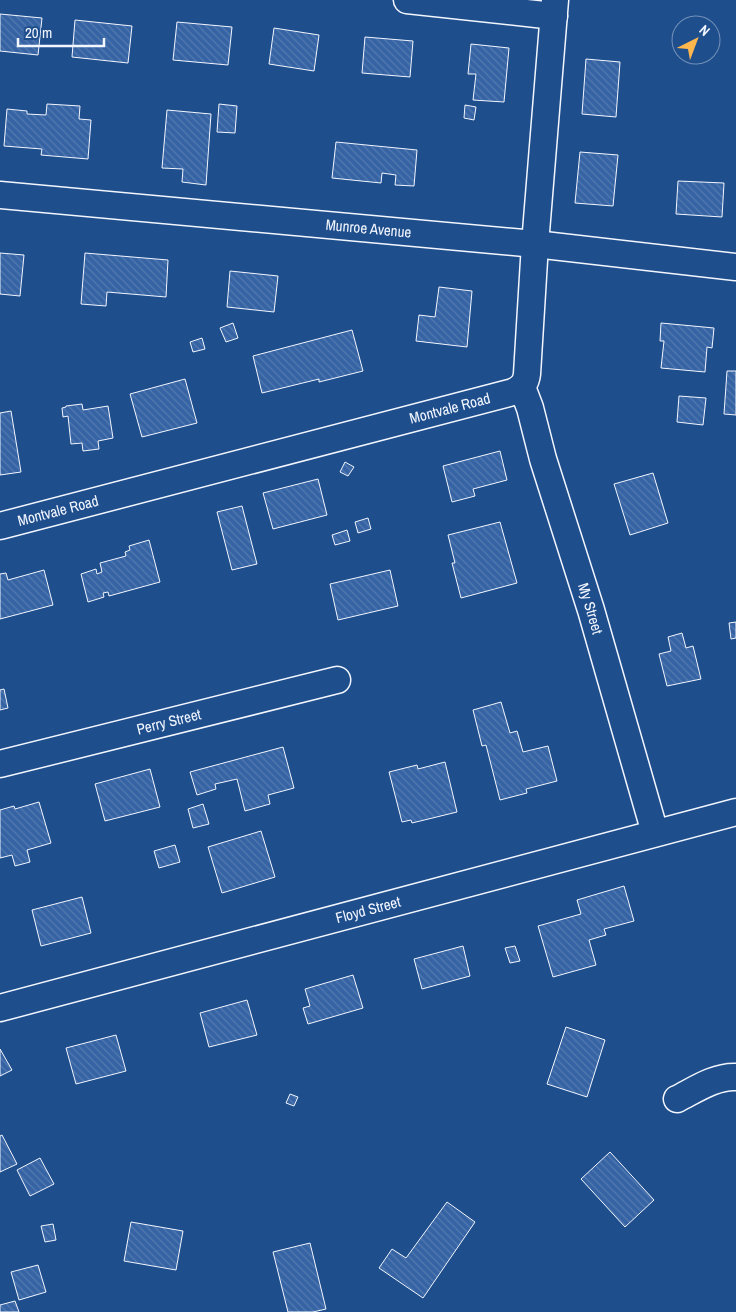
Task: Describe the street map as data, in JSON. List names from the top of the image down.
{
  "streets": {
    "street": [
      "Munroe Avenue",
      "Montvale Road",
      "My Street",
      "Perry Street",
      "Floyd Street"
    ]
  },
  "crossings": [
    ["Montvale Road", "My Street"],
    ["My Street", "Floyd Street"]
  ],
  "scale_bar": "20 m",
  "north": "top right"
}
